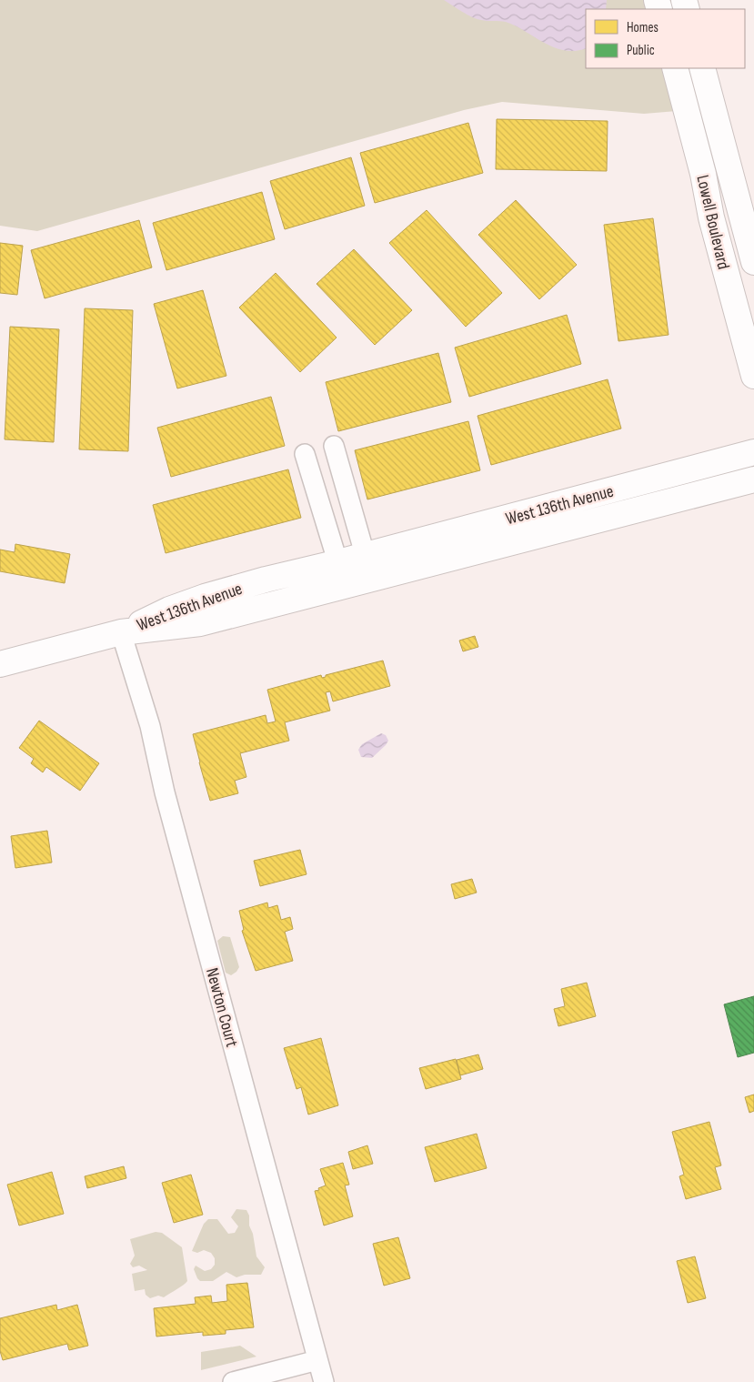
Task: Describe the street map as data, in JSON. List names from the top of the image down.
{
  "streets": {
    "main road": ["Lowell Boulevard", "West 136th Avenue"],
    "street": ["Newton Court"]
  },
  "crossings": [
    ["West 136th Avenue", "Newton Court"]
  ],
  "legend": ["Homes", "Public"]
}
